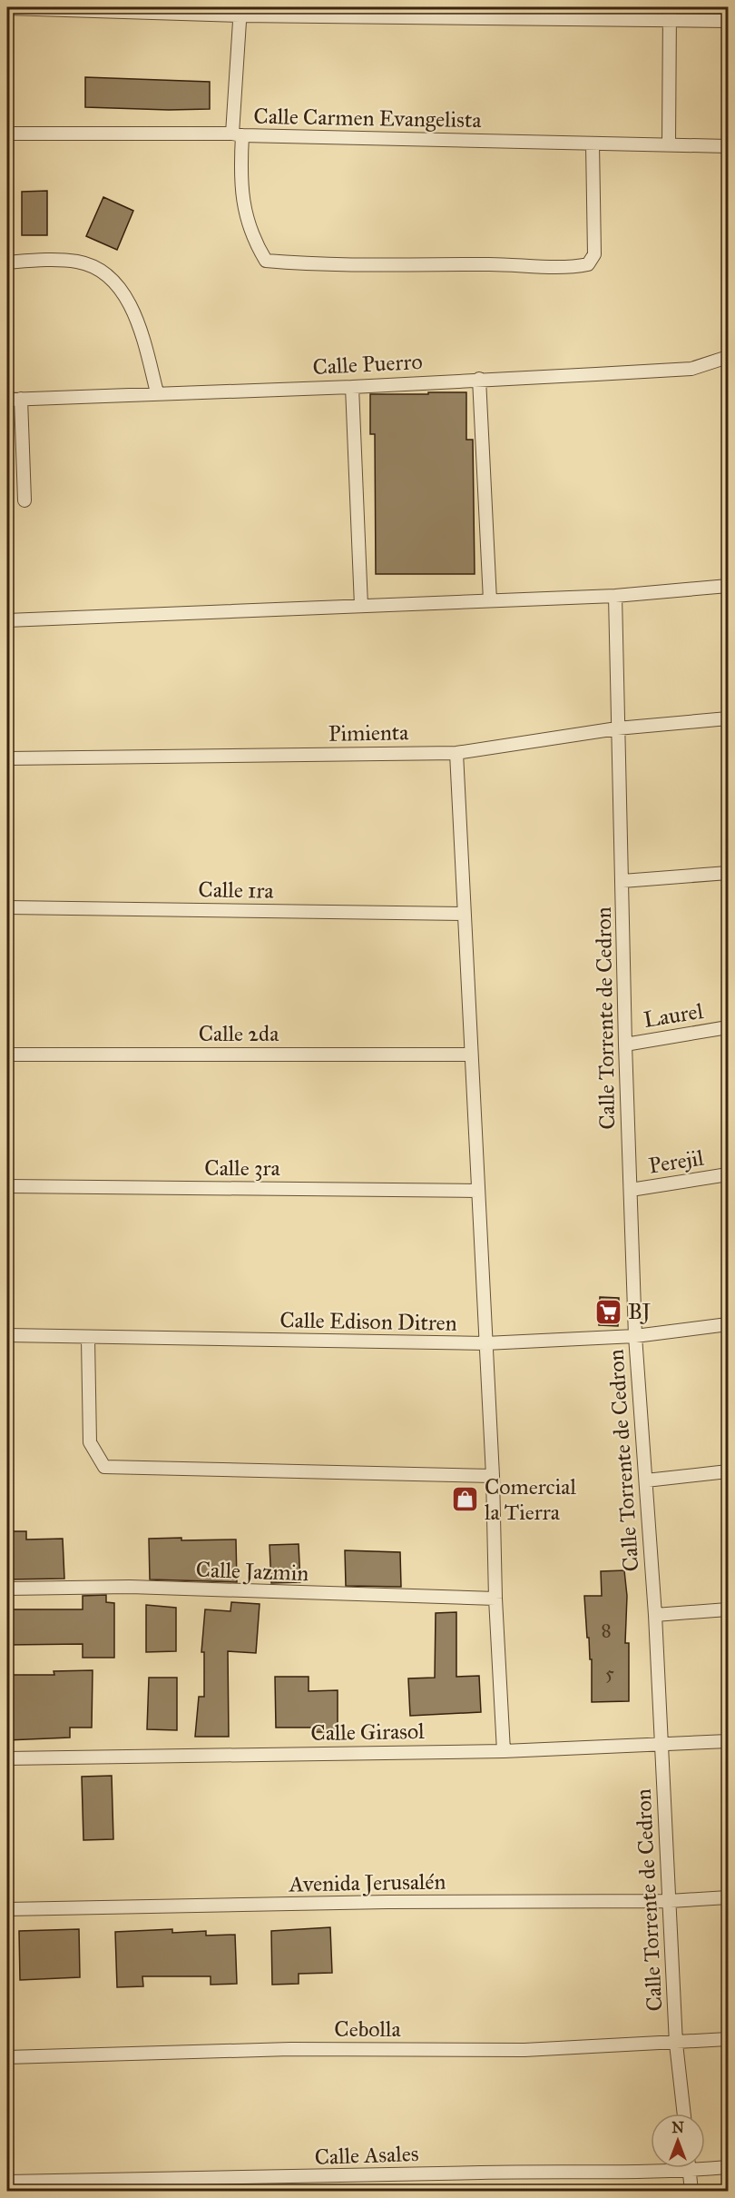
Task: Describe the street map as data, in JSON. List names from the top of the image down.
{
  "streets": {
    "street": [
      "Calle Carmen Evangelista",
      "Calle Puerro",
      "Pimienta",
      "Calle 1ra",
      "Laurel",
      "Calle Torrente de Cedron",
      "Calle 2da",
      "Perejil",
      "Calle 3ra",
      "Calle Edison Ditren",
      "Calle Jazmin",
      "Calle Girasol",
      "Avenida Jerusalén",
      "Cebolla",
      "Calle Asales"
    ]
  },
  "crossings": [
    ["Pimienta", "Calle Torrente de Cedron"],
    ["Laurel", "Calle Torrente de Cedron"],
    ["Calle Torrente de Cedron", "Perejil"],
    ["Calle Torrente de Cedron", "Calle Edison Ditren"],
    ["Calle Torrente de Cedron", "Calle Girasol"],
    ["Calle Torrente de Cedron", "Avenida Jerusalén"],
    ["Calle Torrente de Cedron", "Cebolla"]
  ],
  "places": {
    "supermarket": ["BJ"],
    "shop": ["Comercial la Tierra"]
  },
  "house_numbers": ["8", "5"],
  "north": "top"
}
